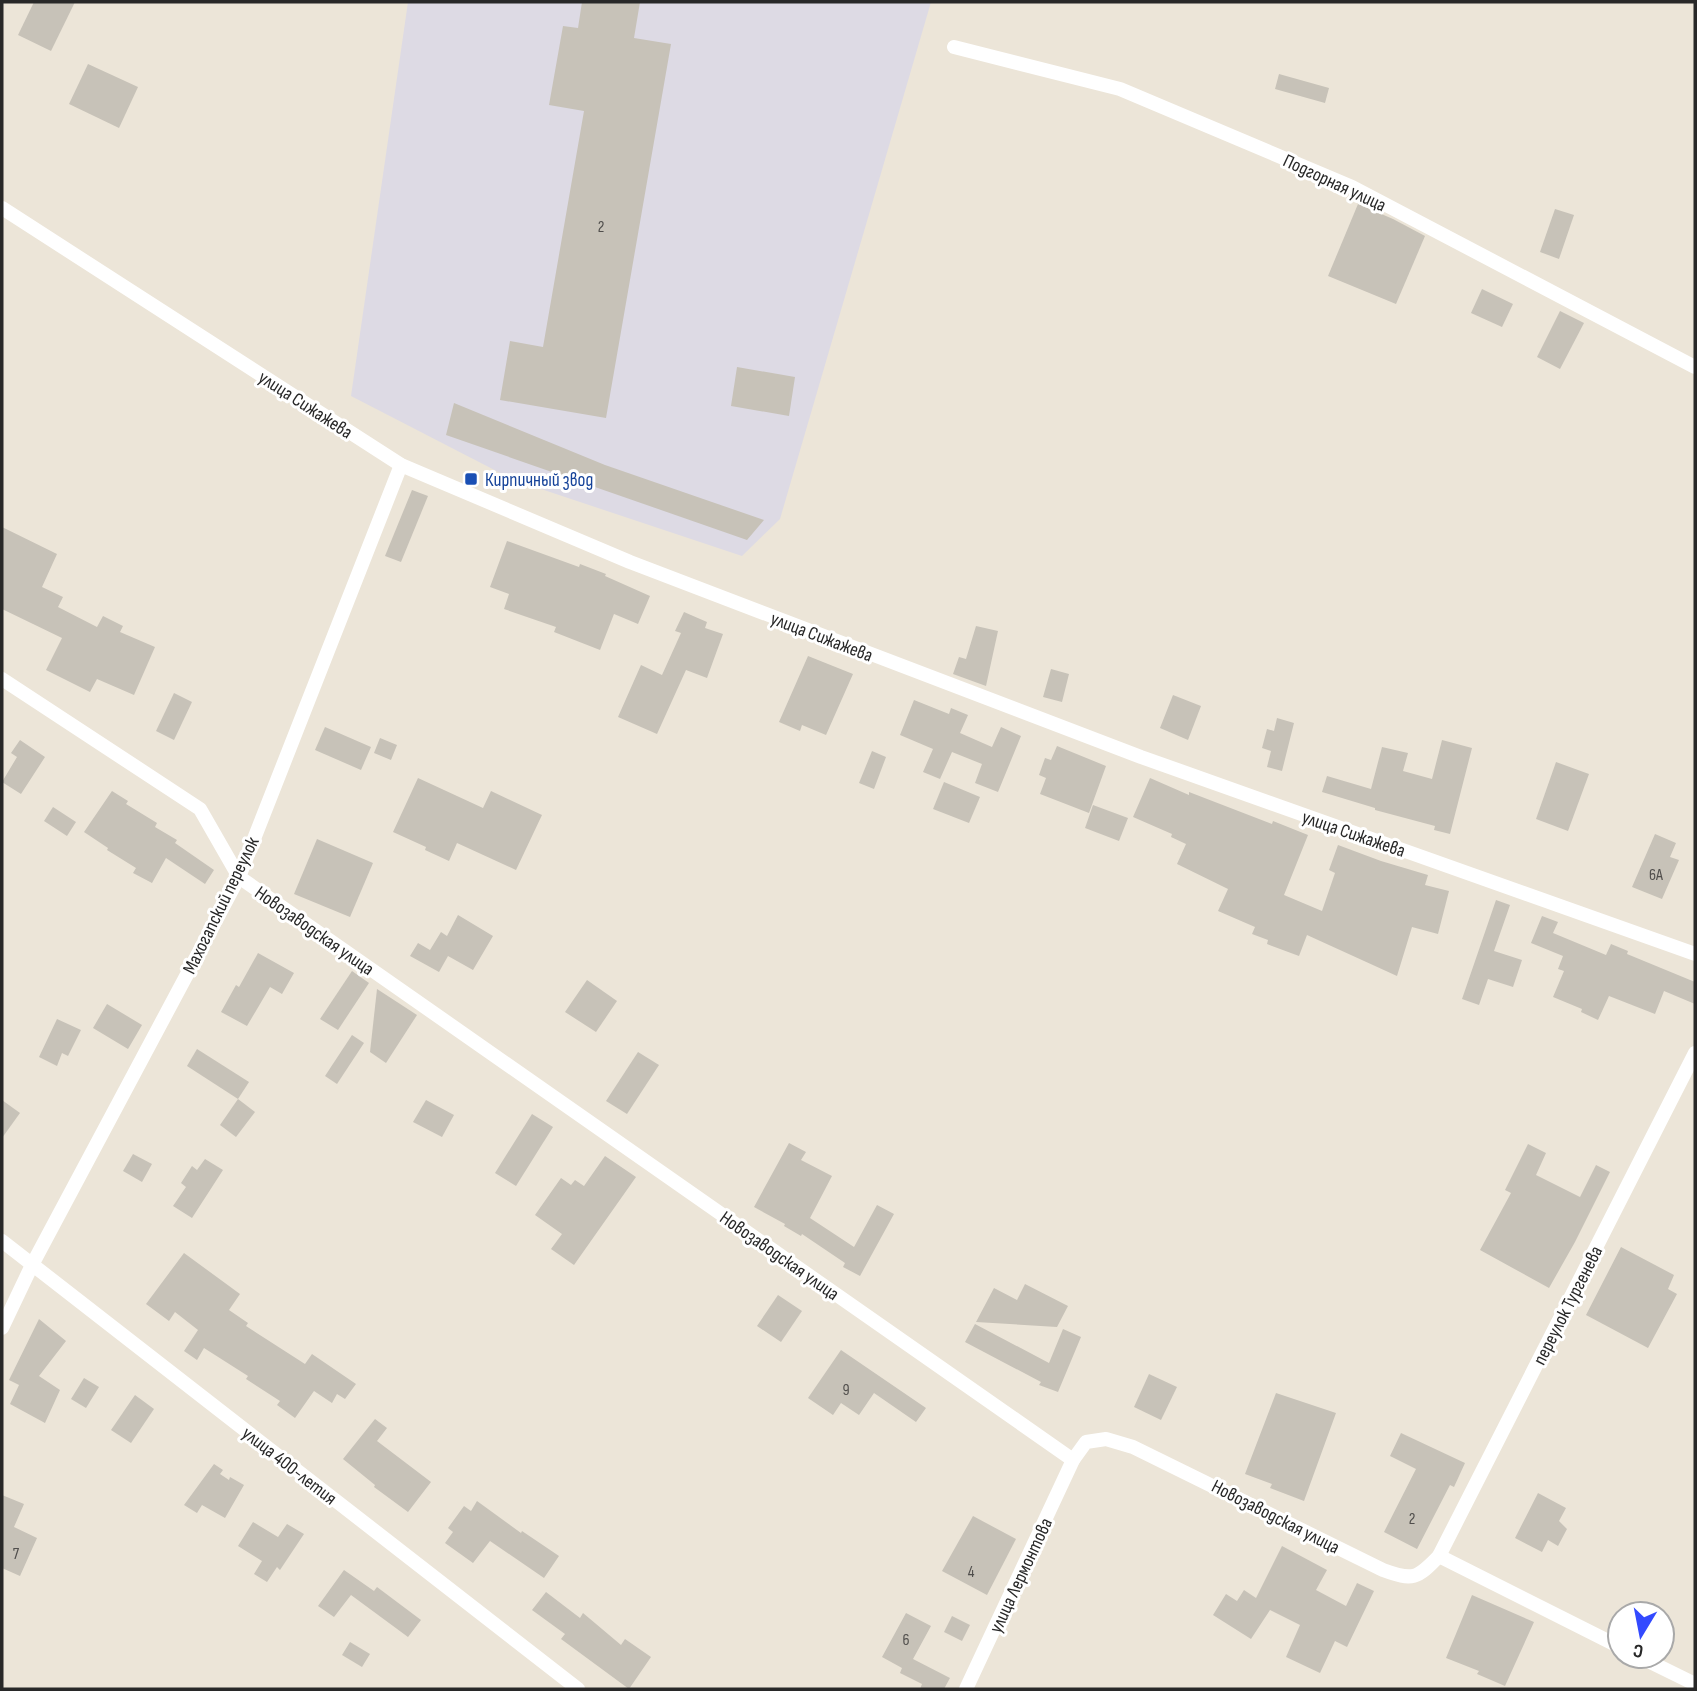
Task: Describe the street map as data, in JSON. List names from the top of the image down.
{
  "streets": {
    "street": [
      "Подгорная улица",
      "улица Сижажева",
      "Махогапский переулок",
      "Новозаводская улица",
      "переулок Тургенева",
      "улица 400-летия",
      "улица Лермонтова"
    ]
  },
  "crossings": [
    ["улица Сижажева", "Махогапский переулок"],
    ["Махогапский переулок", "Новозаводская улица"],
    ["Махогапский переулок", "улица 400-летия"],
    ["Новозаводская улица", "переулок Тургенева"],
    ["Новозаводская улица", "улица Лермонтова"]
  ],
  "places": {
    "transit": ["Кирпичный звод"]
  },
  "house_numbers": [
    "2",
    "6А",
    "9",
    "2",
    "7",
    "4",
    "6"
  ],
  "north": "bottom"
}
